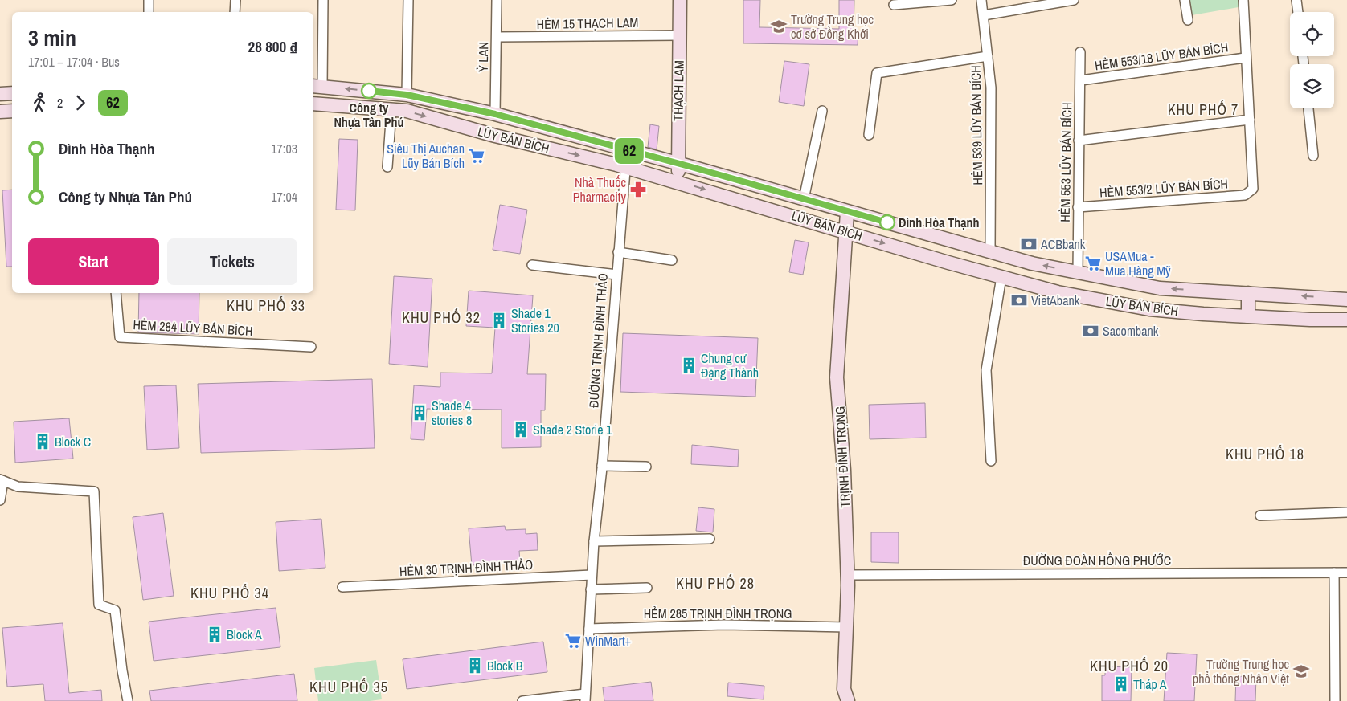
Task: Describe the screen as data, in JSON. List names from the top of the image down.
{
  "streets": {
    "main road": ["THẠCH LAM", "LŨY BÁN BÍCH", "TRỊNH ĐÌNH TRỌNG"],
    "street": [
      "HẺM 15 THẠCH LAM",
      "HẺM 553/18 LŨY BÁN BÍCH",
      "Ỷ LAN",
      "HẺM 539 LŨY BÁN BÍCH",
      "HẺM 553 LŨY BÁN BÍCH",
      "HÈM 553/2 LŨY BÁN BÍCH",
      "HẺM 284 LŨY BÁN BÍCH",
      "ĐƯỜNG TRỊNH ĐÌNH THẢO",
      "ĐƯỜNG ĐOÀN HỒNG PHƯỚC",
      "HẺM 30 TRỊNH ĐÌNH THẢO",
      "HẺM 285 TRỊNH ĐÌNH TRỌNG"
    ]
  },
  "crossings": [
    ["HẺM 15 THẠCH LAM", "Ỷ LAN"],
    ["HẺM 15 THẠCH LAM", "THẠCH LAM"],
    ["HẺM 553/18 LŨY BÁN BÍCH", "HẺM 553 LŨY BÁN BÍCH"],
    ["Ỷ LAN", "LŨY BÁN BÍCH"],
    ["THẠCH LAM", "LŨY BÁN BÍCH"],
    ["HẺM 539 LŨY BÁN BÍCH", "LŨY BÁN BÍCH"],
    ["LŨY BÁN BÍCH", "HẺM 553 LŨY BÁN BÍCH"],
    ["LŨY BÁN BÍCH", "ĐƯỜNG TRỊNH ĐÌNH THẢO"],
    ["LŨY BÁN BÍCH", "TRỊNH ĐÌNH TRỌNG"],
    ["HẺM 553 LŨY BÁN BÍCH", "HÈM 553/2 LŨY BÁN BÍCH"],
    ["ĐƯỜNG TRỊNH ĐÌNH THẢO", "HẺM 30 TRỊNH ĐÌNH THẢO"],
    ["ĐƯỜNG TRỊNH ĐÌNH THẢO", "HẺM 285 TRỊNH ĐÌNH TRỌNG"],
    ["TRỊNH ĐÌNH TRỌNG", "ĐƯỜNG ĐOÀN HỒNG PHƯỚC"],
    ["TRỊNH ĐÌNH TRỌNG", "HẺM 285 TRỊNH ĐÌNH TRỌNG"]
  ],
  "districts": [
    "KHU PHỐ 7",
    "KHU PHỐ 33",
    "KHU PHỐ 32",
    "KHU PHỐ 18",
    "KHU PHỐ 28",
    "KHU PHỐ 34",
    "KHU PHỐ 20",
    "KHU PHỐ 35"
  ],
  "places": {
    "school or university": ["Trường Trung học cơ sở Đồng Khởi", "Trường Trung học phổ thông Nhân Việt"],
    "other": ["Công ty Nhựa Tân Phú", "Đình Hòa Thạnh"],
    "supermarket": ["Siêu Thị Auchan Lũy Bán Bích", "USAMua - Mua Hàng Mỹ", "WinMart+"],
    "pharmacy": ["Nhà Thuốc Pharmacity"],
    "bank": ["ACBbank", "VietAbank", "Sacombank"],
    "building": [
      "Shade 1 Stories 20",
      "Chung cư Đặng Thành",
      "Shade 4 stories 8",
      "Shade 2 Storie 1",
      "Block C",
      "Block A",
      "Block B",
      "Tháp A"
    ]
  },
  "lines": ["bus line 62"],
  "page": {
    "on_map": "62",
    "heading": ["3 min", "17:01 – 17:04 · Bus", "28 800 ₫"],
    "legs": ["2", "62"],
    "list": [
      {
        "name": "Đình Hòa Thạnh",
        "value": "17:03"
      },
      {
        "name": "Công ty Nhựa Tân Phú",
        "value": "17:04"
      }
    ],
    "buttons": ["Start", "Tickets"]
  }
}
